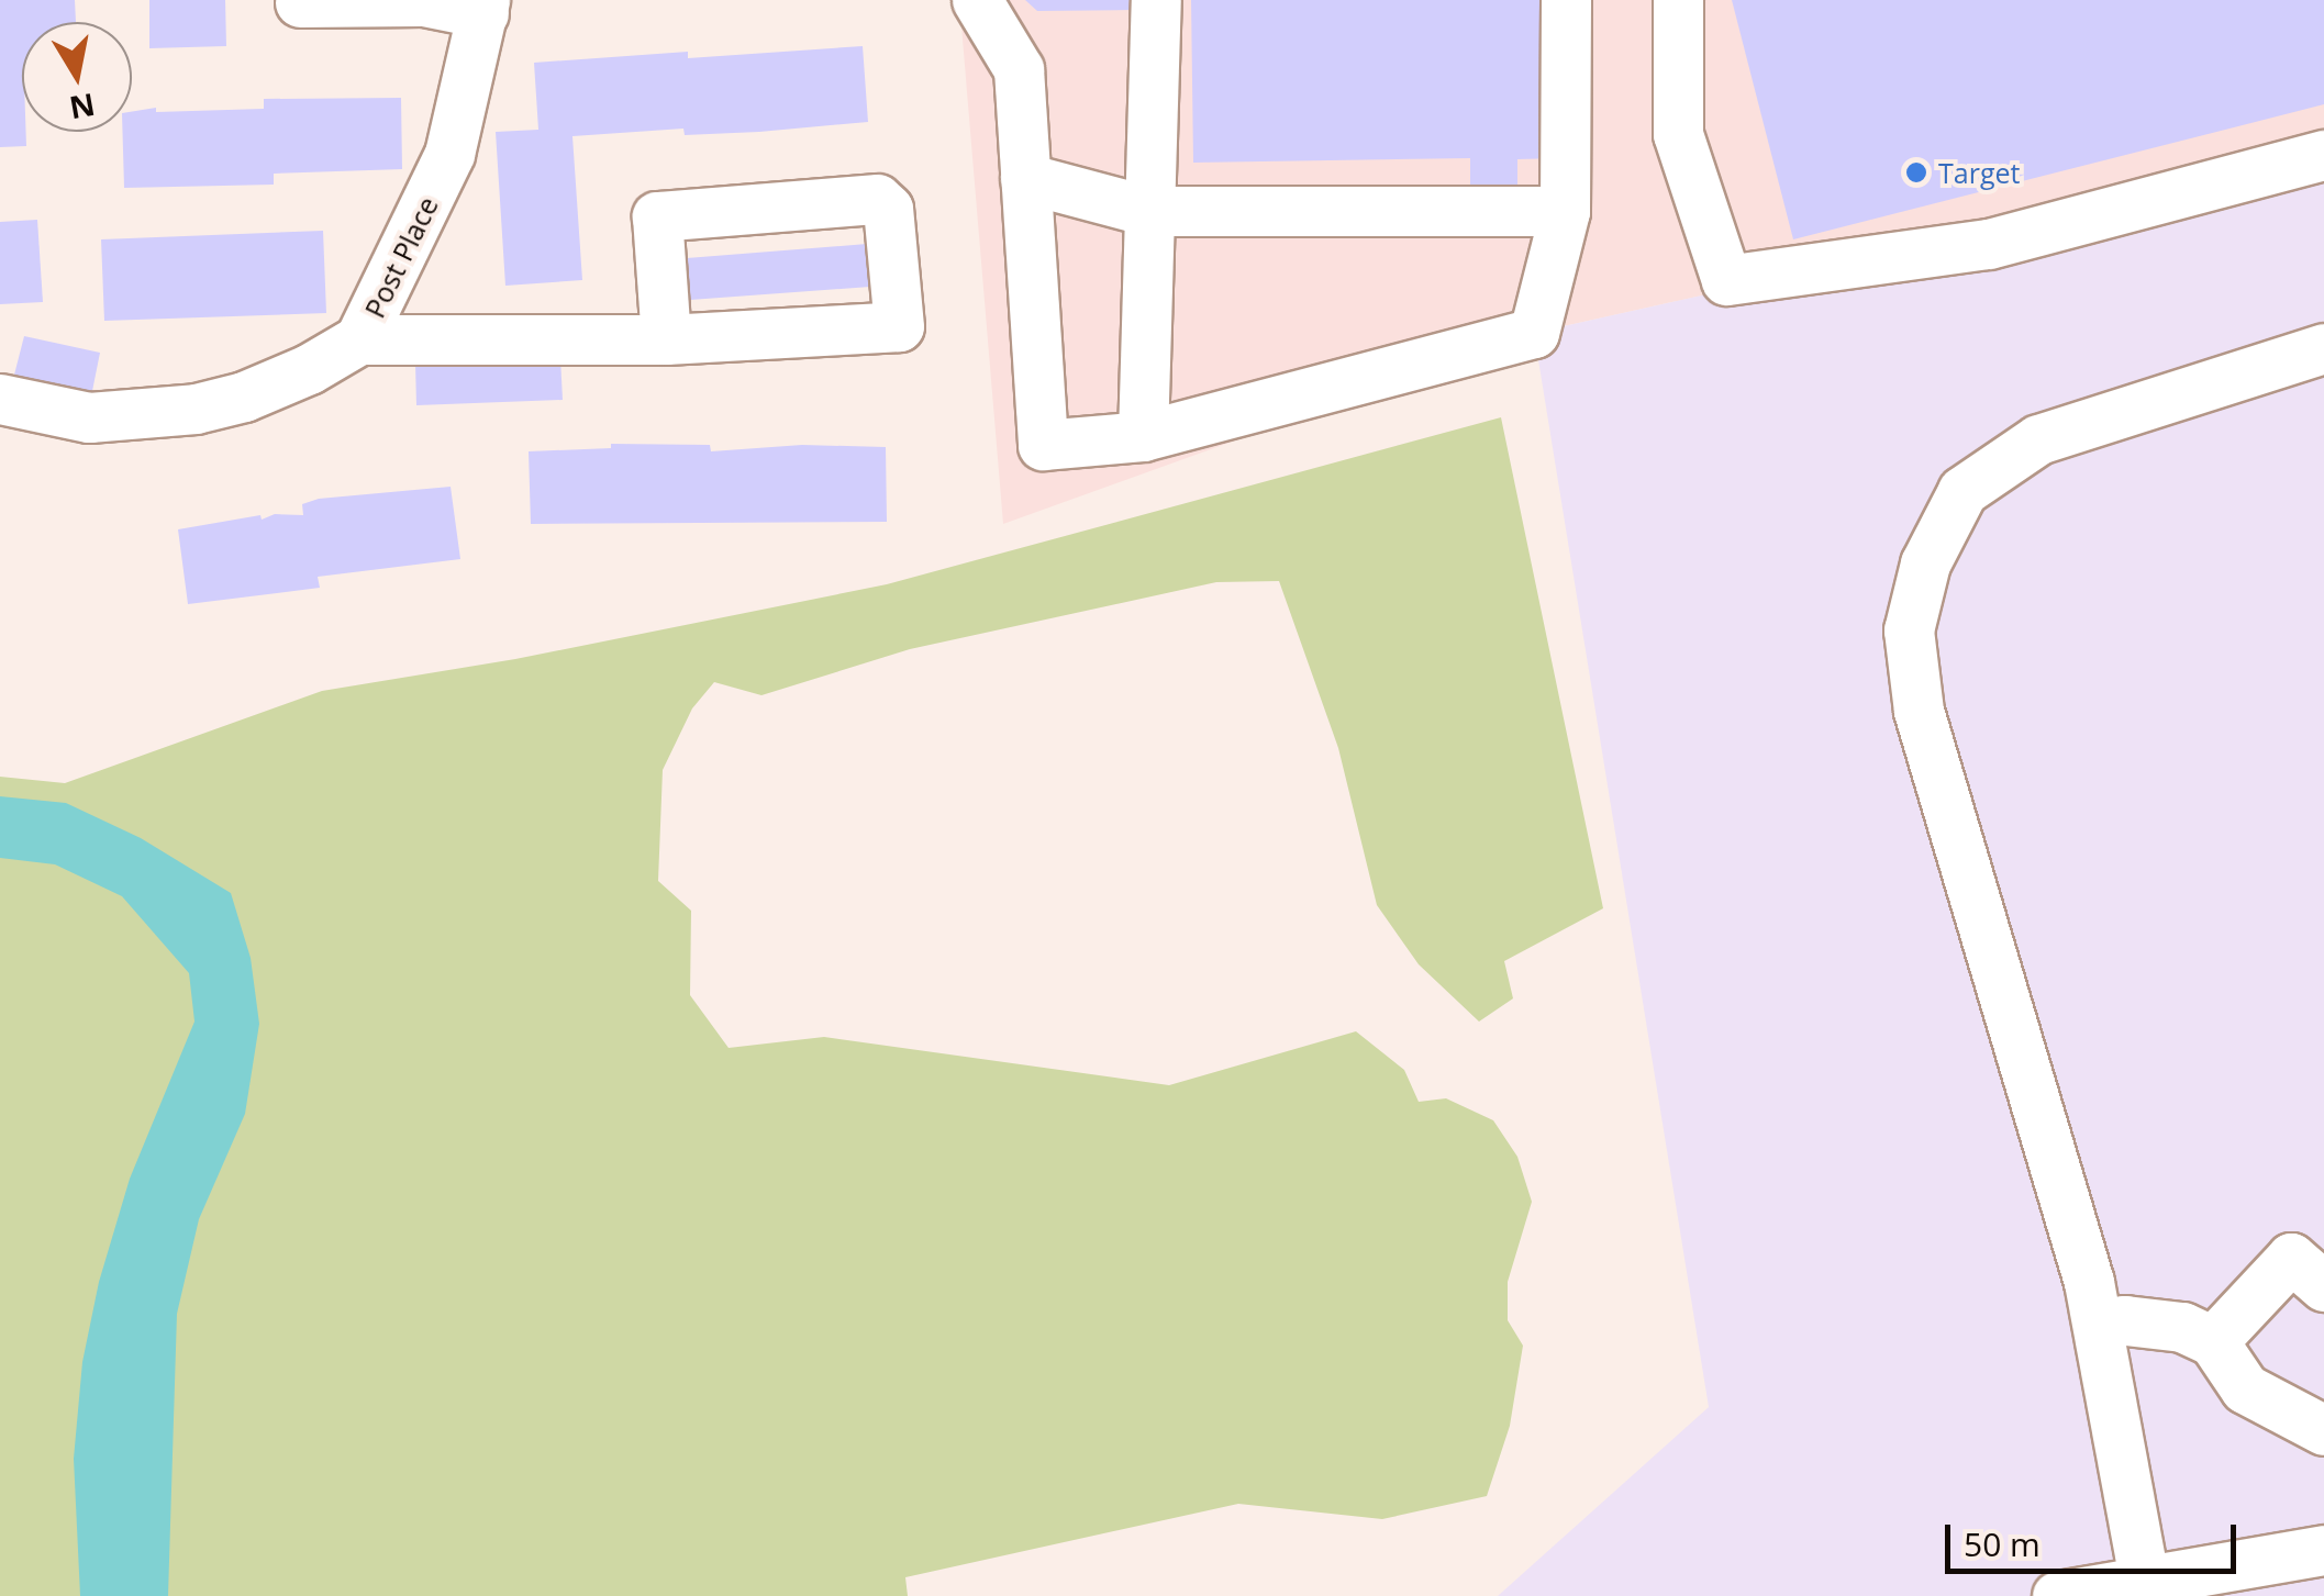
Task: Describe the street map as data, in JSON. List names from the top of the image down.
{
  "streets": {
    "street": ["Post Place"]
  },
  "places": ["Target"],
  "scale_bar": "50 m",
  "north": "bottom"
}
